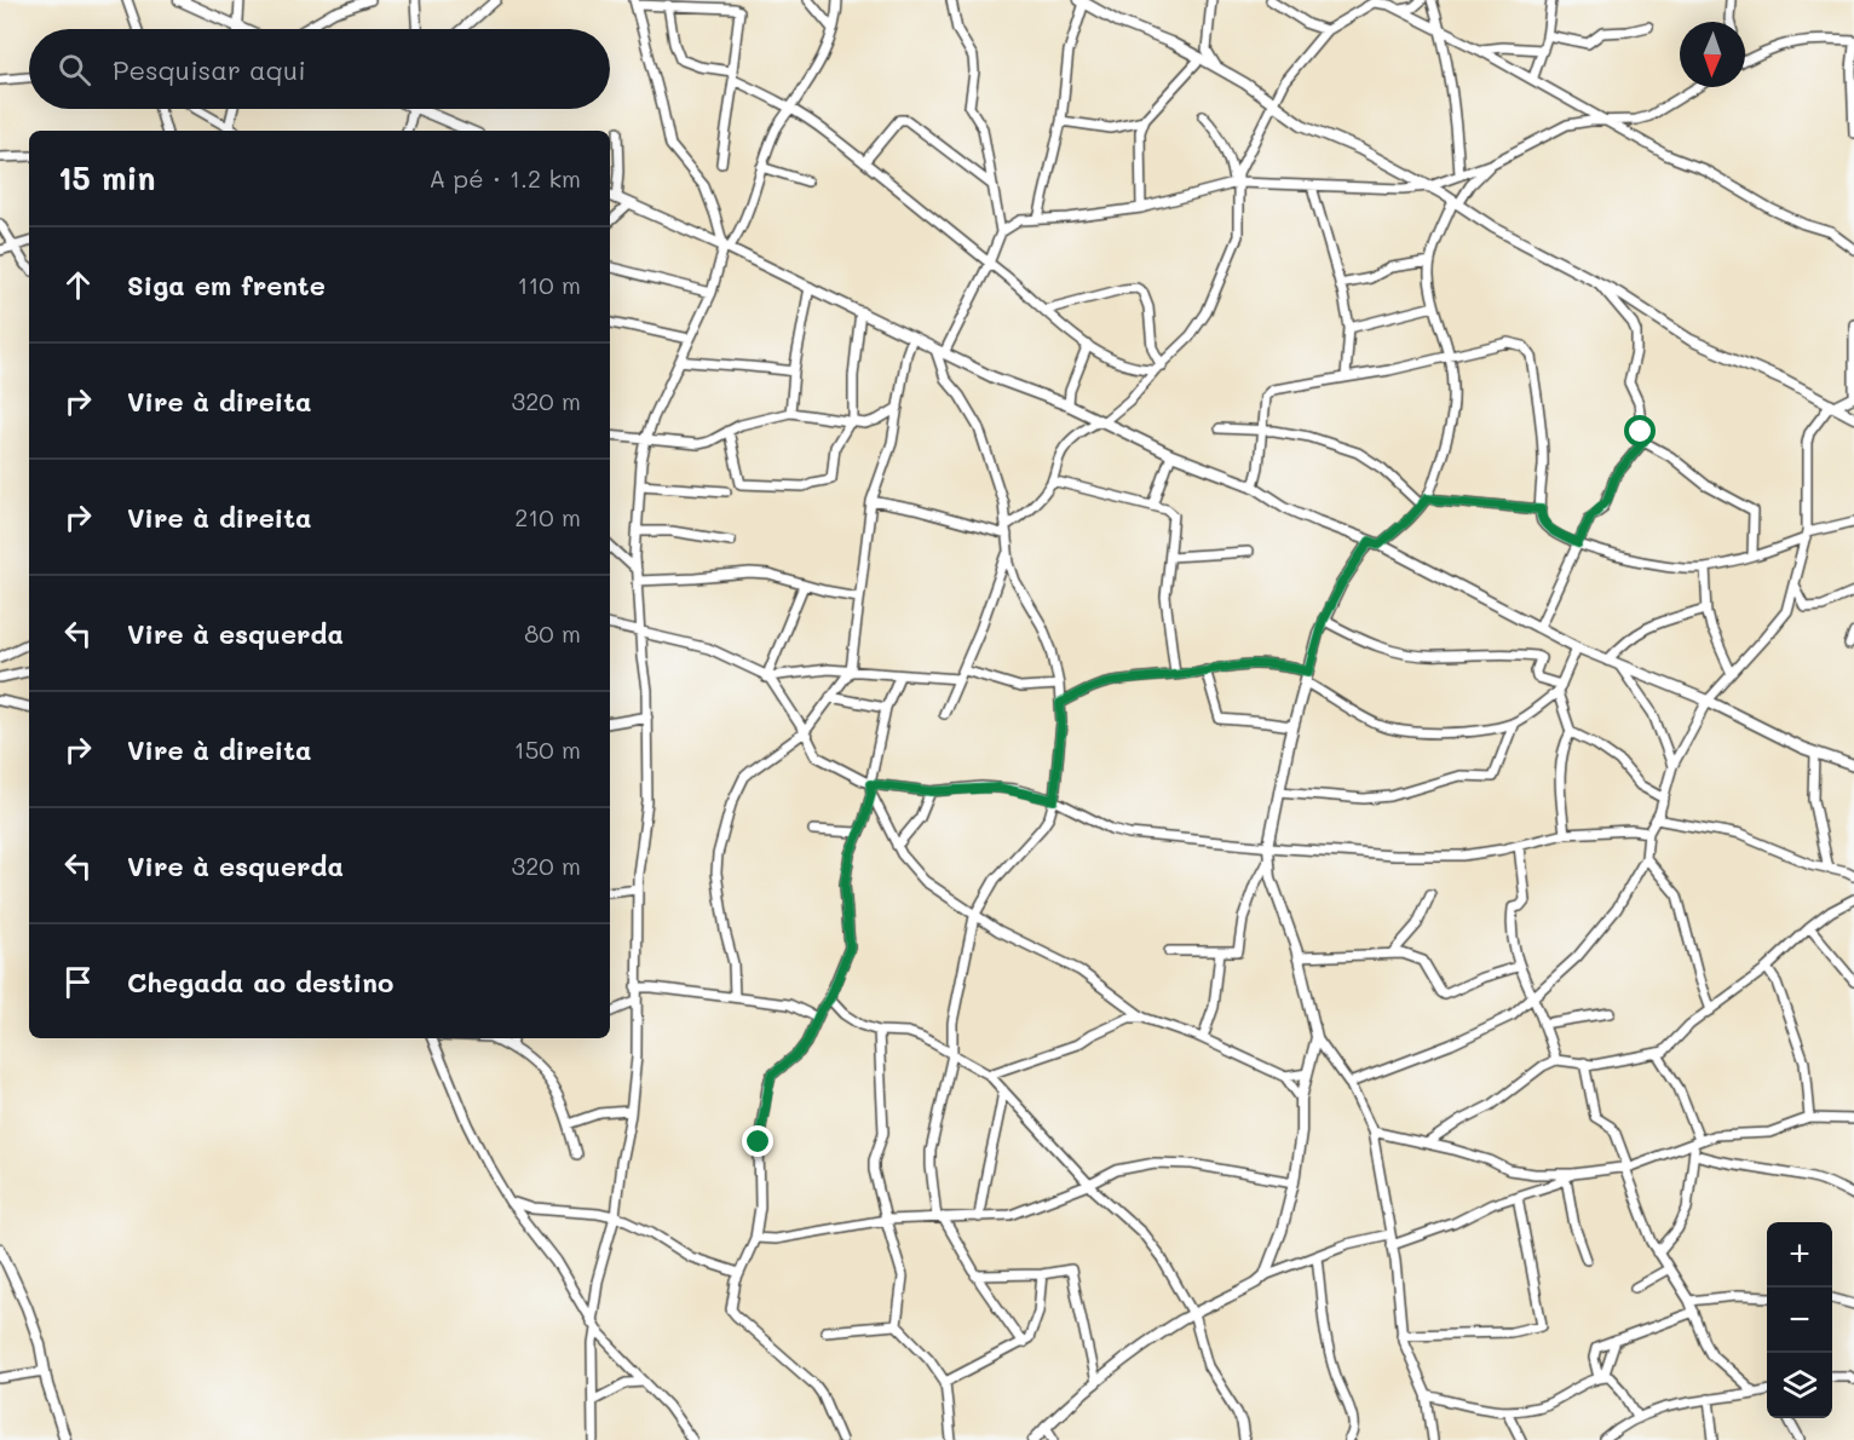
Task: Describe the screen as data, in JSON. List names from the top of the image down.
{
  "north": "bottom",
  "page": {
    "search": "Pesquisar aqui",
    "heading": ["15 min", "A pé · 1.2 km"],
    "list": [
      ["Siga em frente", "110 m"],
      ["Vire à direita", "320 m"],
      ["Vire à direita", "210 m"],
      ["Vire à esquerda", "80 m"],
      ["Vire à direita", "150 m"],
      ["Vire à esquerda", "320 m"],
      "Chegada ao destino"
    ],
    "map_buttons": ["+", "−"]
  }
}
